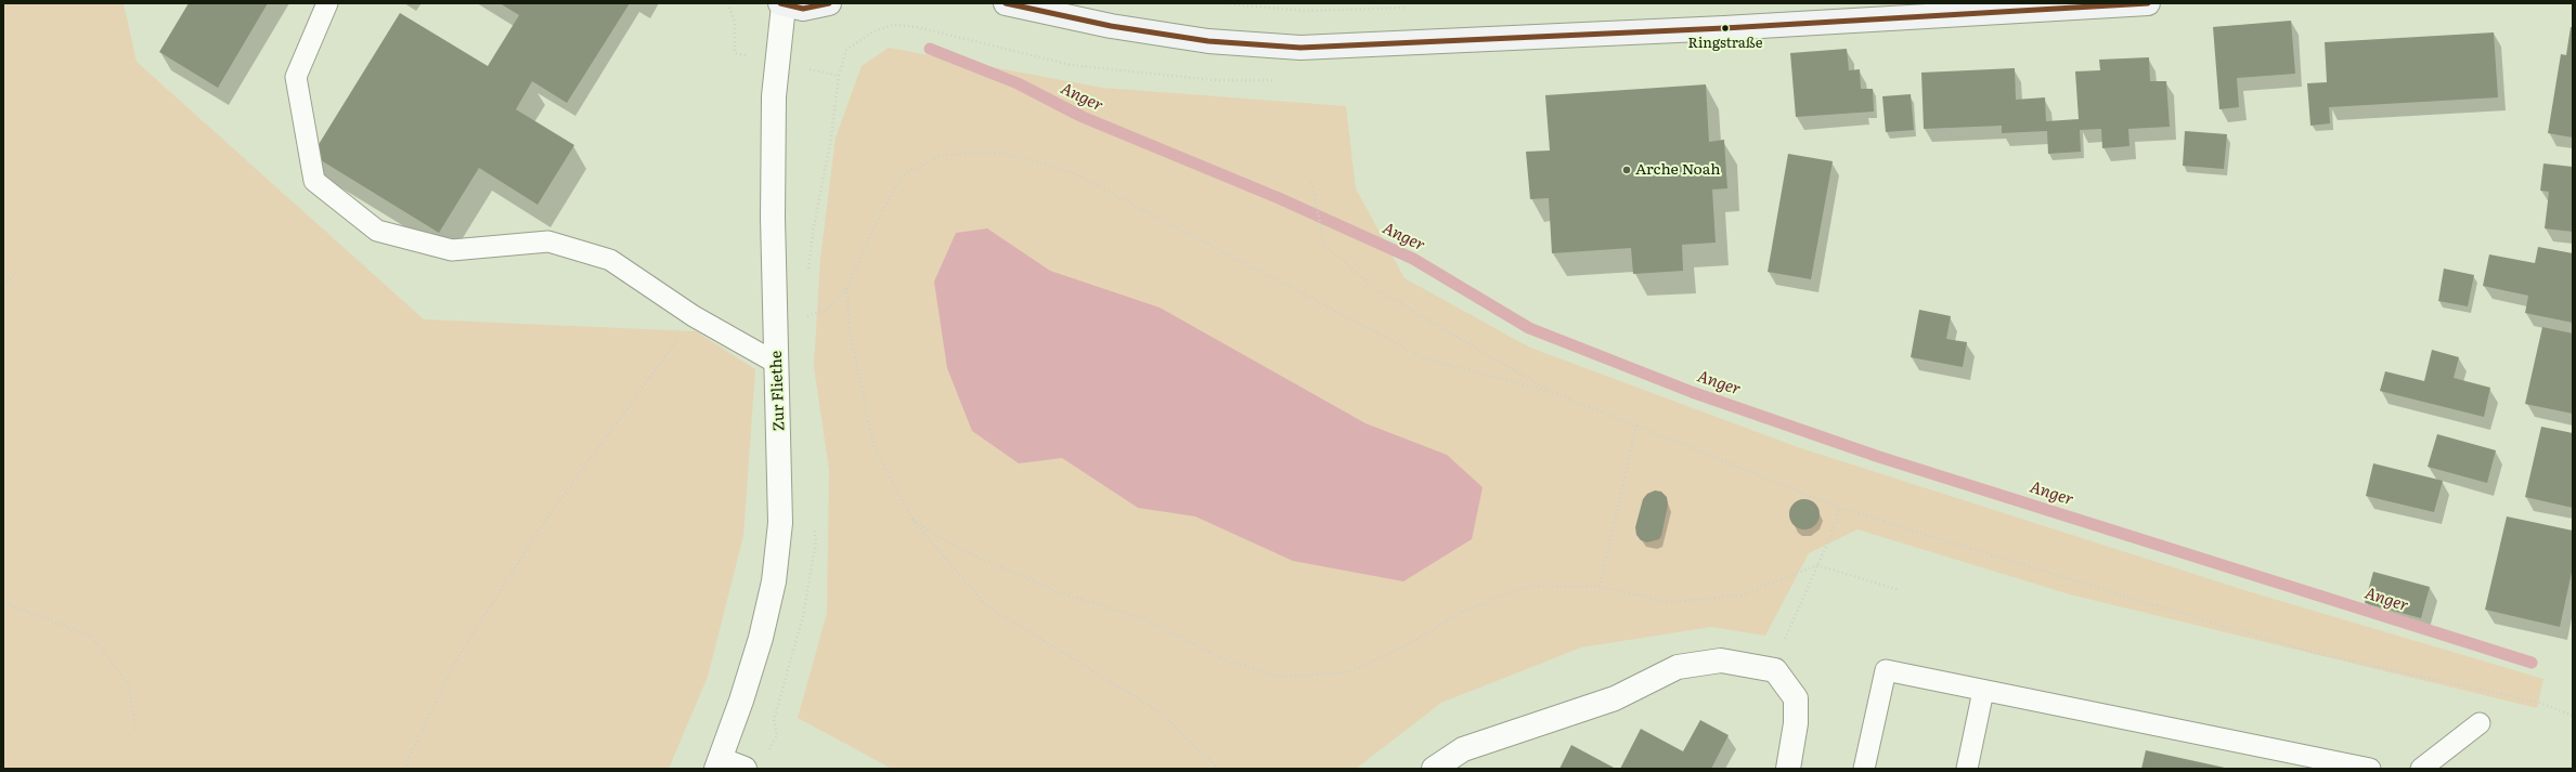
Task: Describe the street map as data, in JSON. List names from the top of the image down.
{
  "streets": {
    "street": ["Zur Fliethe"]
  },
  "water": ["Anger"],
  "places": ["Ringstraße", "Arche Noah"]
}
